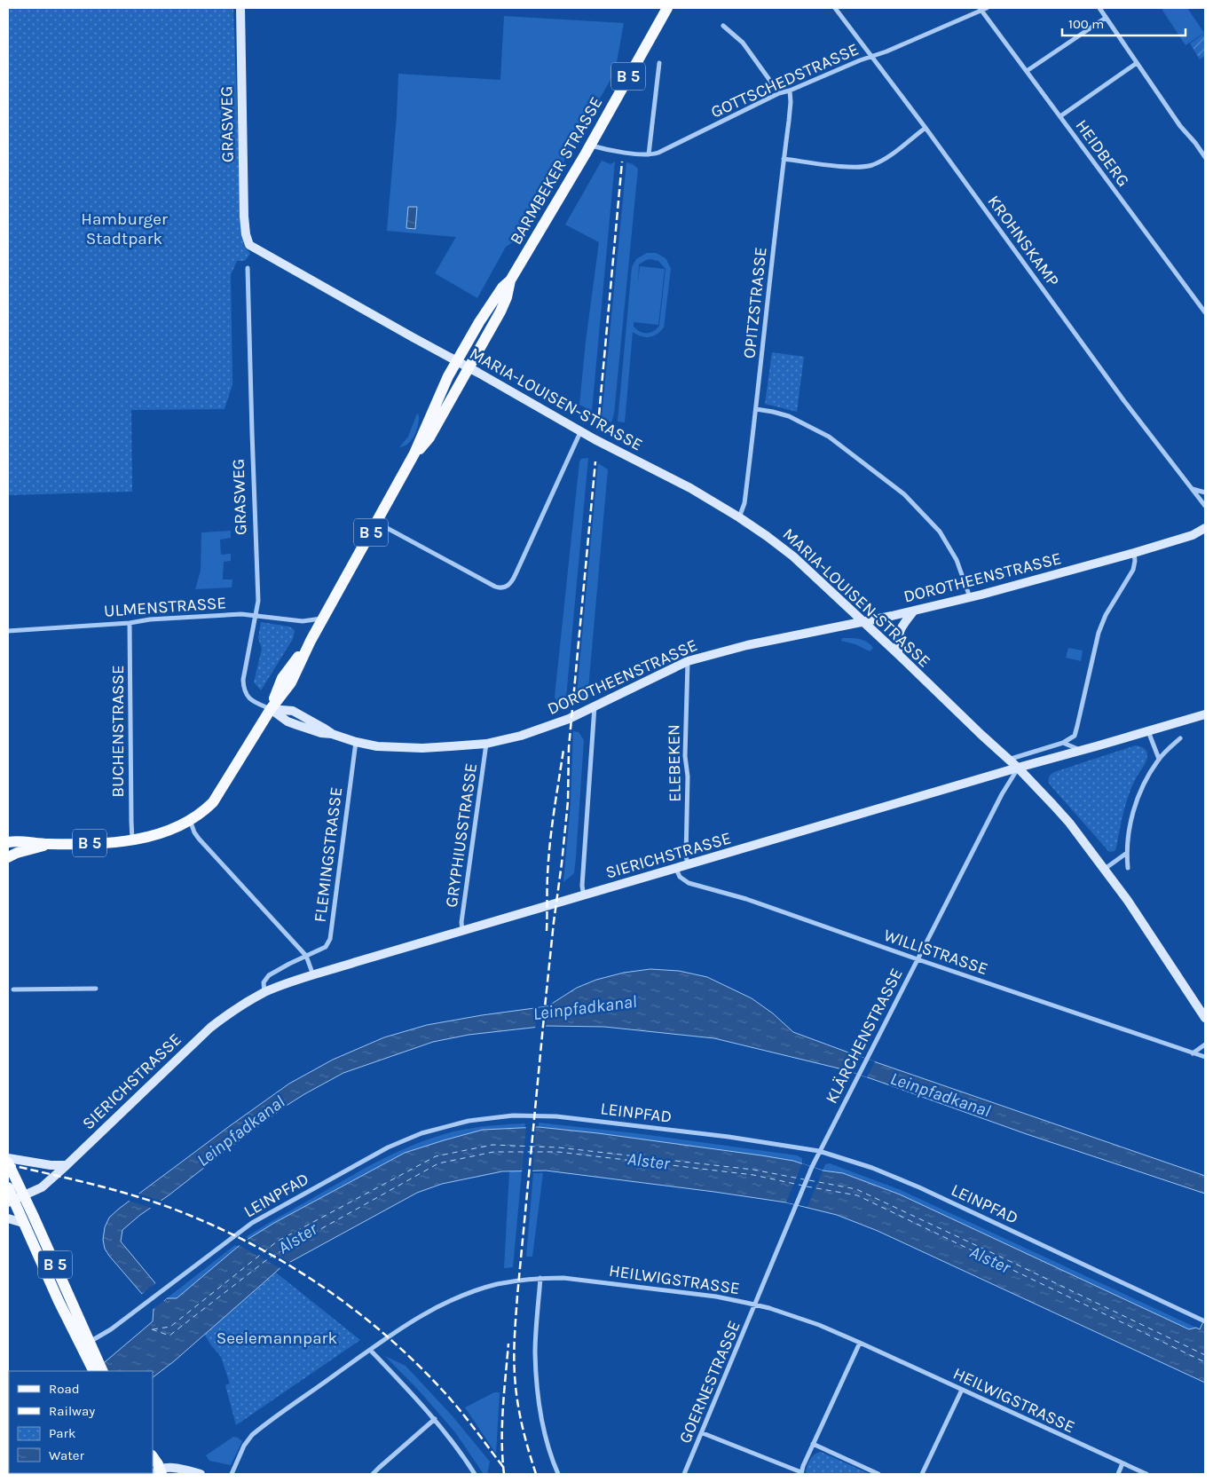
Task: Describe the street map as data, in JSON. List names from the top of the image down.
{
  "streets": {
    "main road": [
      "B 5",
      "GRASWEG",
      "BARMBEKER STRASSE",
      "MARIA-LOUISEN-STRASSE",
      "DOROTHEENSTRASSE",
      "SIERICHSTRASSE"
    ],
    "street": [
      "GOTTSCHEDSTRASSE",
      "HEIDBERG",
      "KROHNSKAMP",
      "OPITZSTRASSE",
      "ULMENSTRASSE",
      "BUCHENSTRASSE",
      "ELEBEKEN",
      "GRYPHIUSSTRASSE",
      "FLEMINGSTRASSE",
      "WILLISTRASSE",
      "KLÄRCHENSTRASSE",
      "LEINPFAD",
      "HEILWIGSTRASSE",
      "GOERNESTRASSE"
    ]
  },
  "crossings": [
    ["B 5", "BARMBEKER STRASSE"],
    ["B 5", "SIERICHSTRASSE"],
    ["B 5", "LEINPFAD"],
    ["GOTTSCHEDSTRASSE", "HEIDBERG"],
    ["GOTTSCHEDSTRASSE", "BARMBEKER STRASSE"],
    ["GOTTSCHEDSTRASSE", "KROHNSKAMP"],
    ["GOTTSCHEDSTRASSE", "OPITZSTRASSE"],
    ["GRASWEG", "BARMBEKER STRASSE"],
    ["GRASWEG", "MARIA-LOUISEN-STRASSE"],
    ["GRASWEG", "DOROTHEENSTRASSE"],
    ["GRASWEG", "ULMENSTRASSE"],
    ["BARMBEKER STRASSE", "MARIA-LOUISEN-STRASSE"],
    ["BARMBEKER STRASSE", "DOROTHEENSTRASSE"],
    ["BARMBEKER STRASSE", "ULMENSTRASSE"],
    ["BARMBEKER STRASSE", "BUCHENSTRASSE"],
    ["OPITZSTRASSE", "MARIA-LOUISEN-STRASSE"],
    ["MARIA-LOUISEN-STRASSE", "DOROTHEENSTRASSE"],
    ["MARIA-LOUISEN-STRASSE", "SIERICHSTRASSE"],
    ["MARIA-LOUISEN-STRASSE", "KLÄRCHENSTRASSE"],
    ["DOROTHEENSTRASSE", "ELEBEKEN"],
    ["DOROTHEENSTRASSE", "GRYPHIUSSTRASSE"],
    ["DOROTHEENSTRASSE", "FLEMINGSTRASSE"],
    ["ULMENSTRASSE", "BUCHENSTRASSE"],
    ["ELEBEKEN", "SIERICHSTRASSE"],
    ["GRYPHIUSSTRASSE", "SIERICHSTRASSE"],
    ["SIERICHSTRASSE", "WILLISTRASSE"],
    ["SIERICHSTRASSE", "KLÄRCHENSTRASSE"],
    ["WILLISTRASSE", "KLÄRCHENSTRASSE"],
    ["KLÄRCHENSTRASSE", "LEINPFAD"],
    ["KLÄRCHENSTRASSE", "GOERNESTRASSE"],
    ["LEINPFAD", "GOERNESTRASSE"],
    ["HEILWIGSTRASSE", "GOERNESTRASSE"]
  ],
  "water": ["Leinpfadkanal", "Alster"],
  "parks": ["Hamburger Stadtpark", "Seelemannpark"],
  "legend": [
    "Road",
    "Railway",
    "Park",
    "Water"
  ],
  "scale_bar": "100 m"
}
